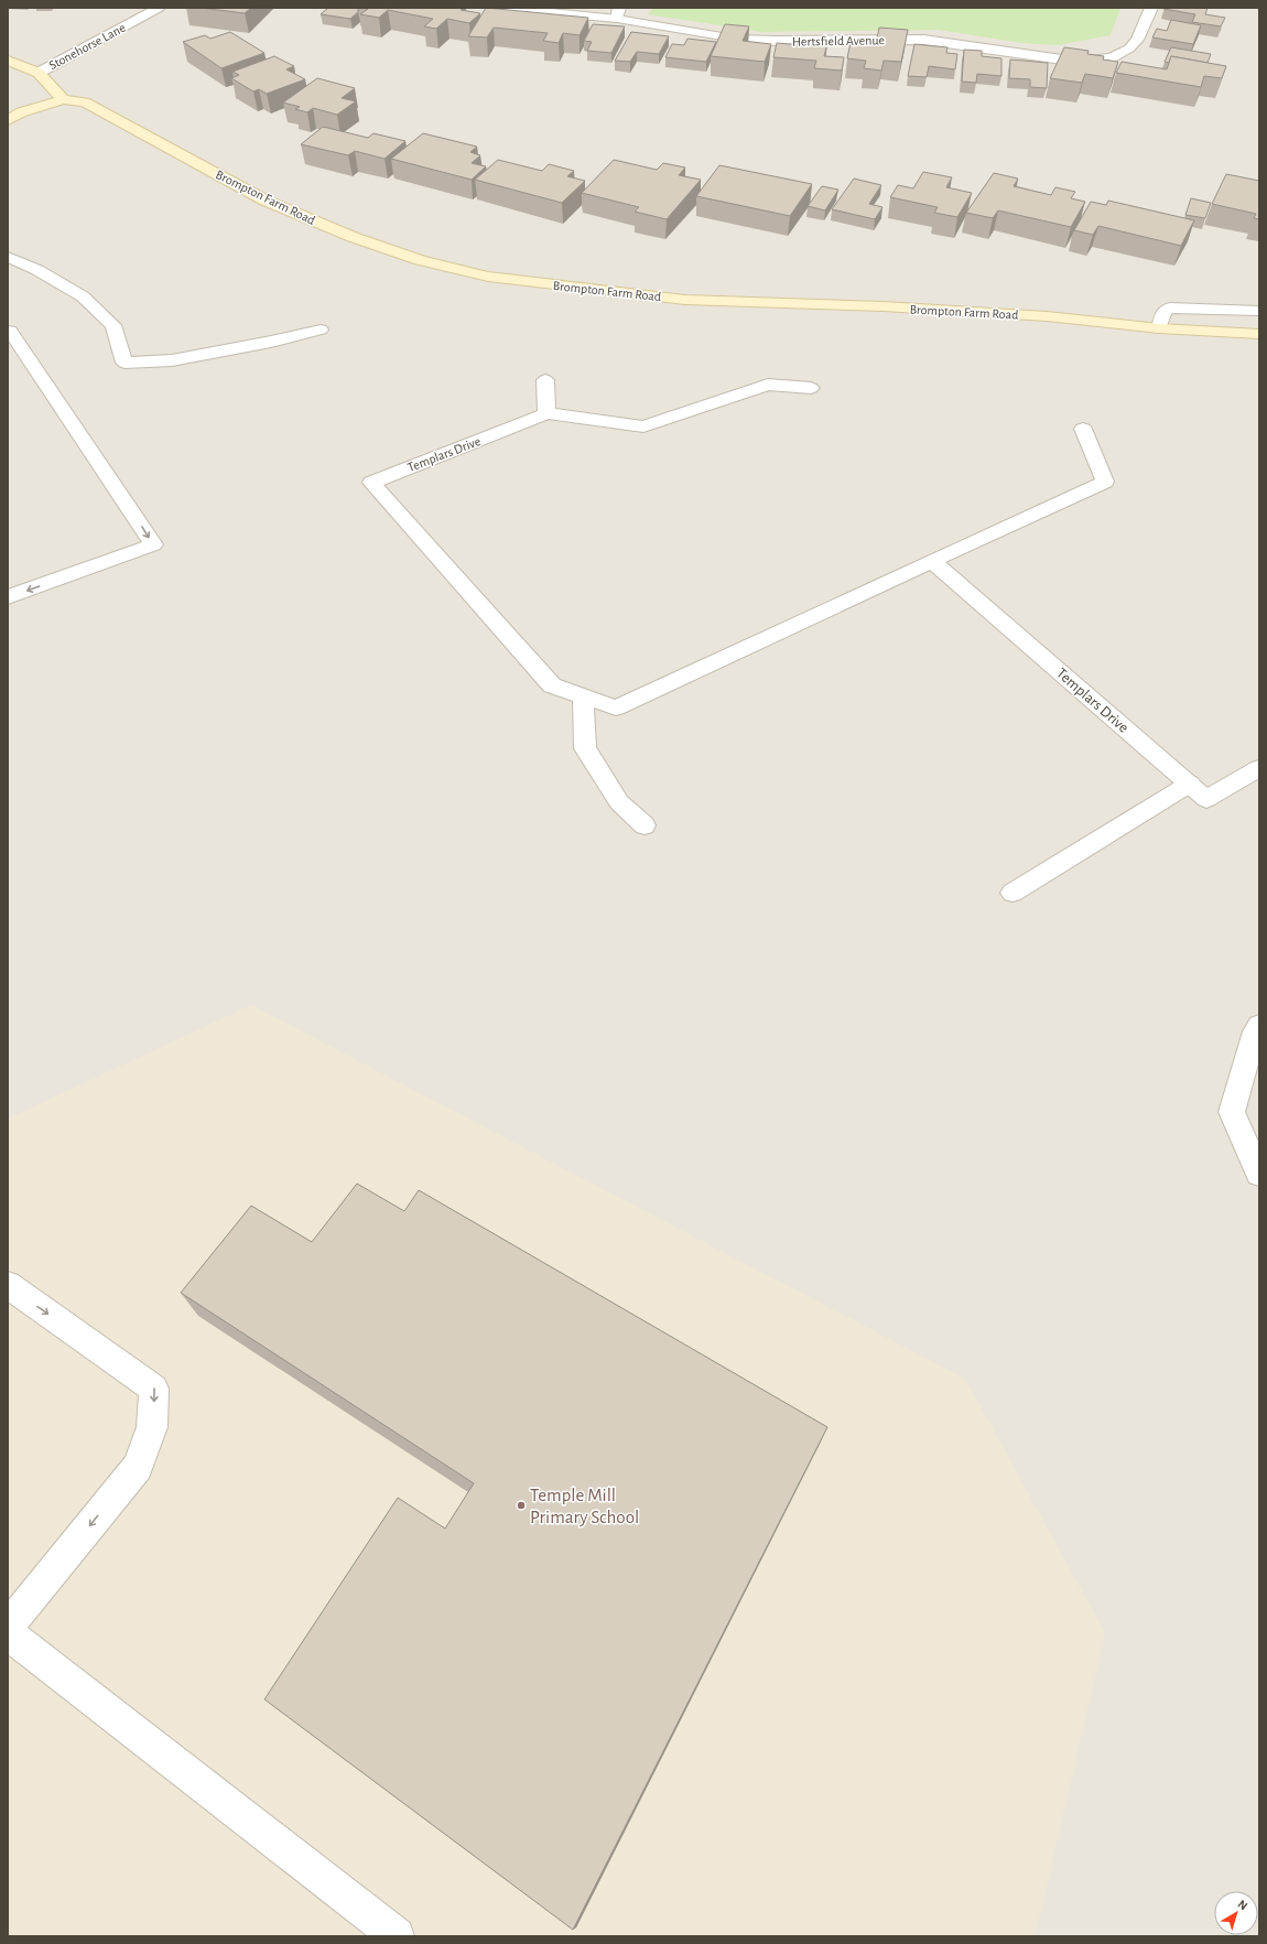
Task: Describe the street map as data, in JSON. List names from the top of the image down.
{
  "streets": {
    "main road": ["Brompton Farm Road"],
    "street": ["Hertsfield Avenue", "Stonehorse Lane", "Templars Drive"]
  },
  "places": ["Temple Mill Primary School"],
  "north": "top right"
}
